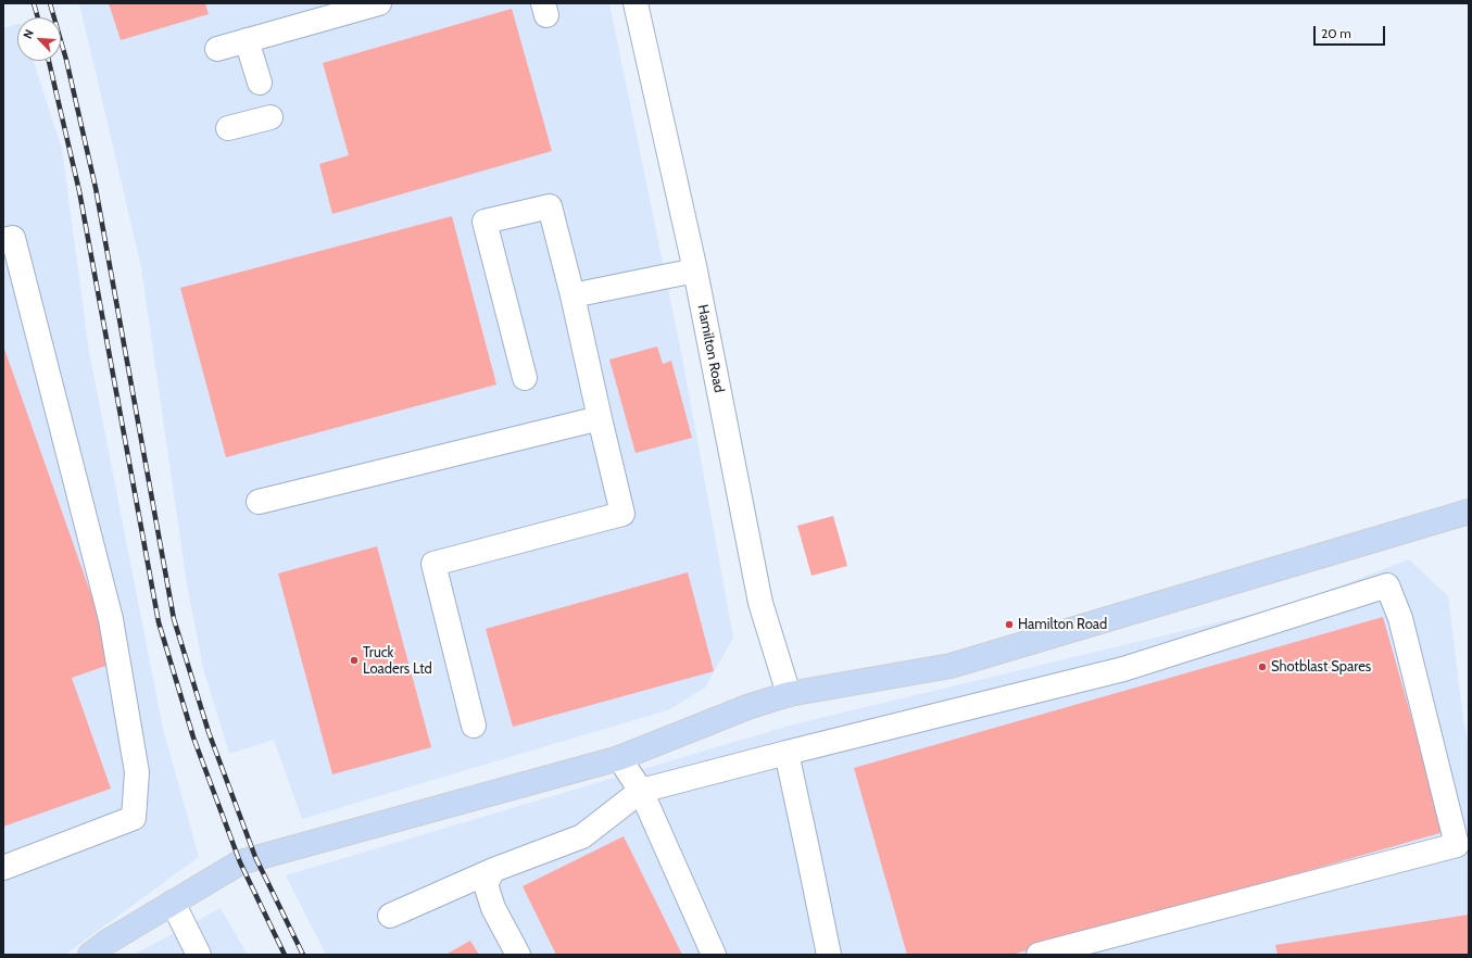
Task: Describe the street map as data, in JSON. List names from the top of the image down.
{
  "streets": {
    "street": ["Hamilton Road"]
  },
  "places": ["Hamilton Road", "Truck Loaders Ltd", "Shotblast Spares"],
  "scale_bar": "20 m",
  "north": "top left"
}
